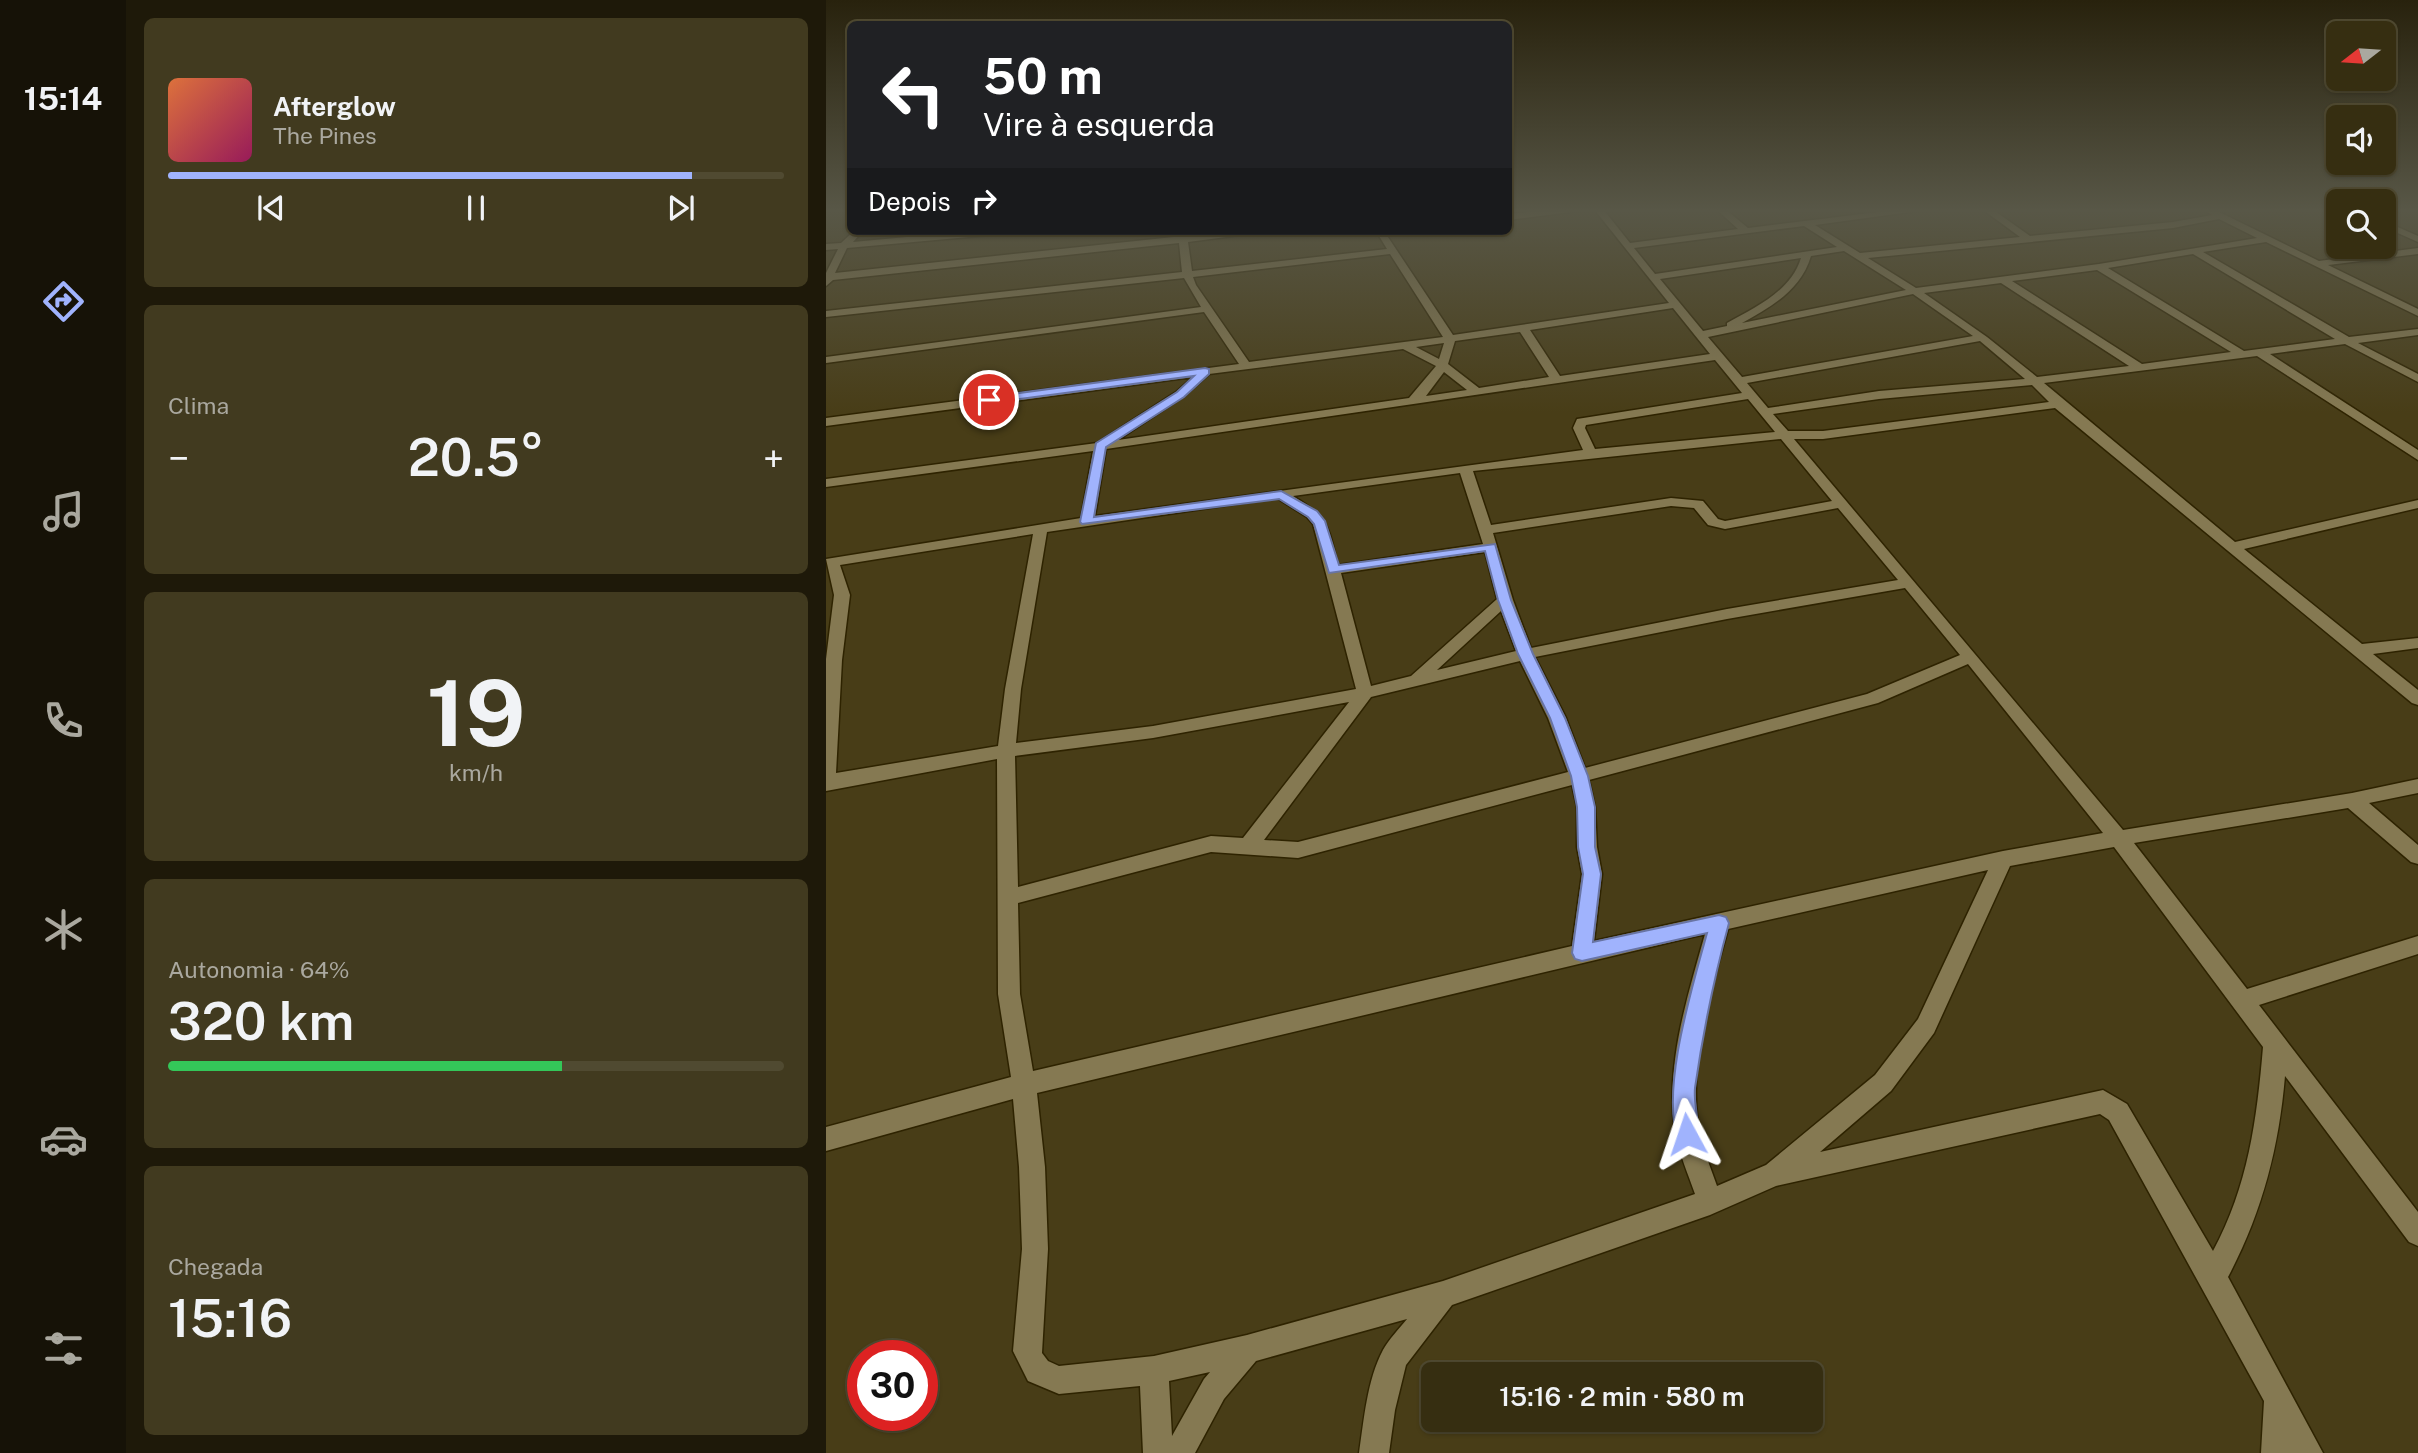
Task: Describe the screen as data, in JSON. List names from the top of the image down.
{
  "north": "left",
  "page": {
    "tabs": "15:14",
    "turn": ["50 m", "Vire à esquerda"],
    "song": ["Afterglow", "The Pines"],
    "then": "Depois",
    "tile": [
      "Clima",
      ["19", "km/h"],
      ["Autonomia · 64%", "320 km"],
      ["Chegada", "15:16"]
    ],
    "heat": ["−", "20.5°", "+"],
    "limit": "30",
    "trip": "15:16 · 2 min · 580 m"
  }
}
